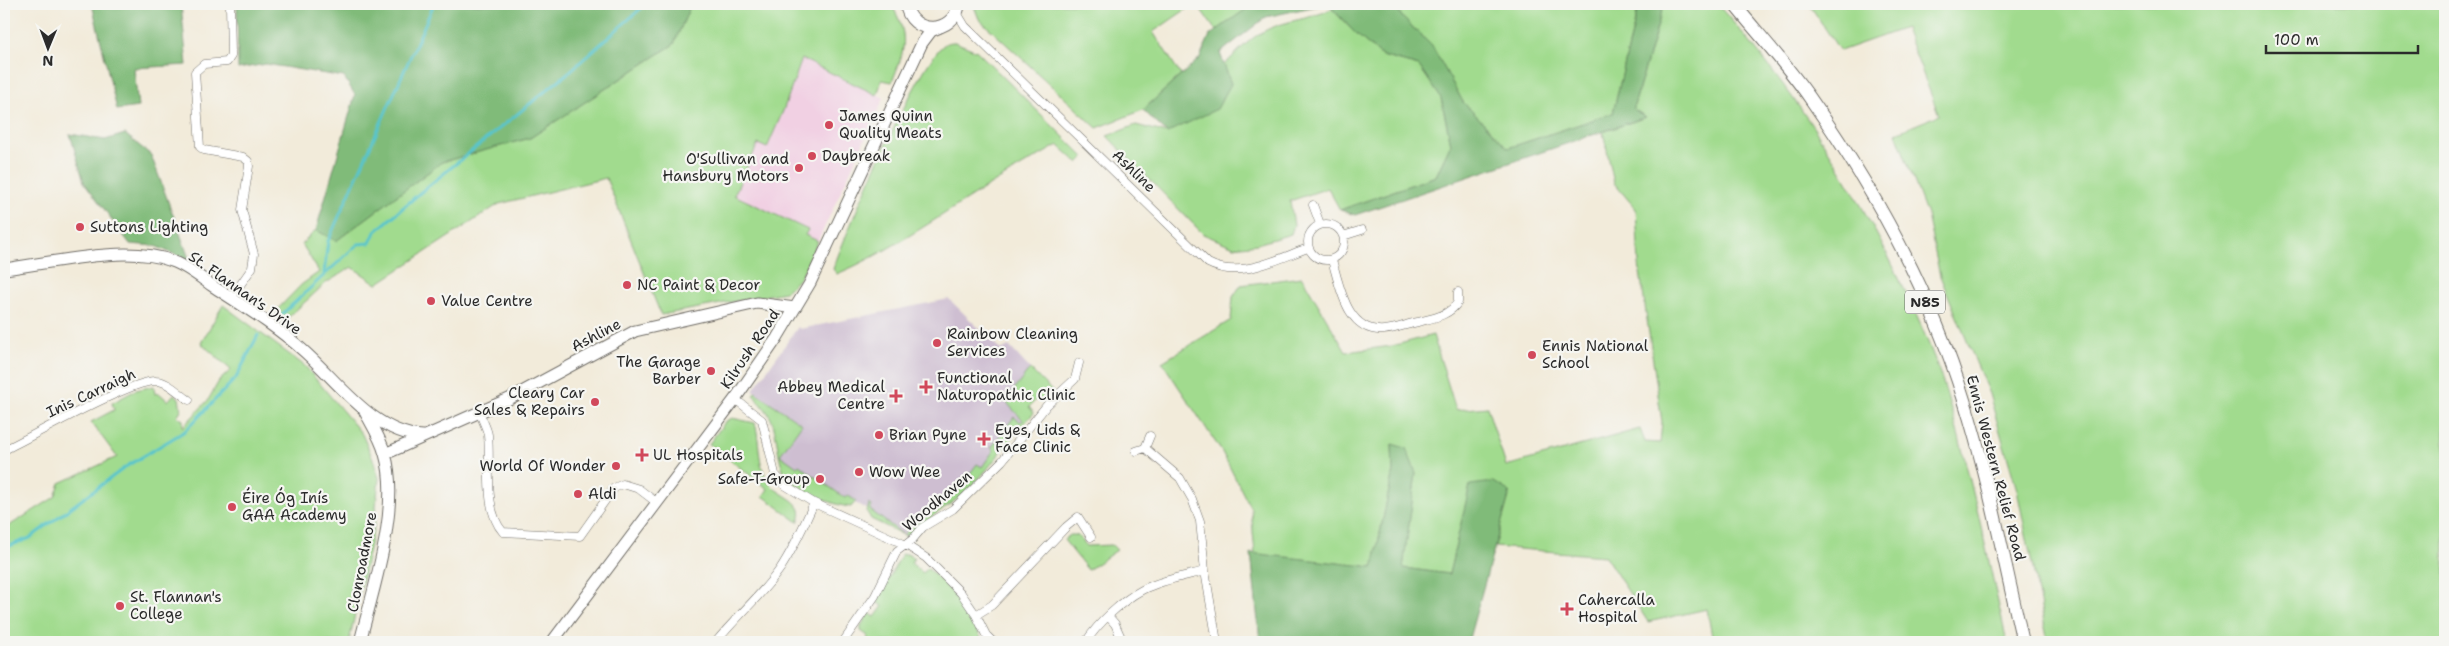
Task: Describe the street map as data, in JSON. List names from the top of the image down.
{
  "streets": {
    "main road": ["N85", "Ennis Western Relief Road"],
    "street": [
      "Ashline",
      "St. Flannan's Drive",
      "Kilrush Road",
      "Inis Carraigh",
      "Woodhaven",
      "Clonroadmore"
    ]
  },
  "crossings": [
    ["Ashline", "Kilrush Road"],
    ["Ashline", "Clonroadmore"],
    ["St. Flannan's Drive", "Clonroadmore"],
    ["Kilrush Road", "Woodhaven"]
  ],
  "places": {
    "other": [
      "James Quinn Quality Meats",
      "Daybreak",
      "O'Sullivan and Hansbury Motors",
      "Suttons Lighting",
      "NC Paint & Decor",
      "Value Centre",
      "Rainbow Cleaning Services",
      "Ennis National School",
      "The Garage Barber",
      "Cleary Car Sales & Repairs",
      "Brian Pyne",
      "World Of Wonder",
      "Wow Wee",
      "Safe-T-Group",
      "Aldi",
      "Éire Óg Inís GAA Academy",
      "St. Flannan's College"
    ],
    "health": [
      "Functional Naturopathic Clinic",
      "Abbey Medical Centre",
      "Eyes, Lids & Face Clinic",
      "UL Hospitals",
      "Cahercalla Hospital"
    ]
  },
  "scale_bar": "100 m",
  "north": "bottom"
}
